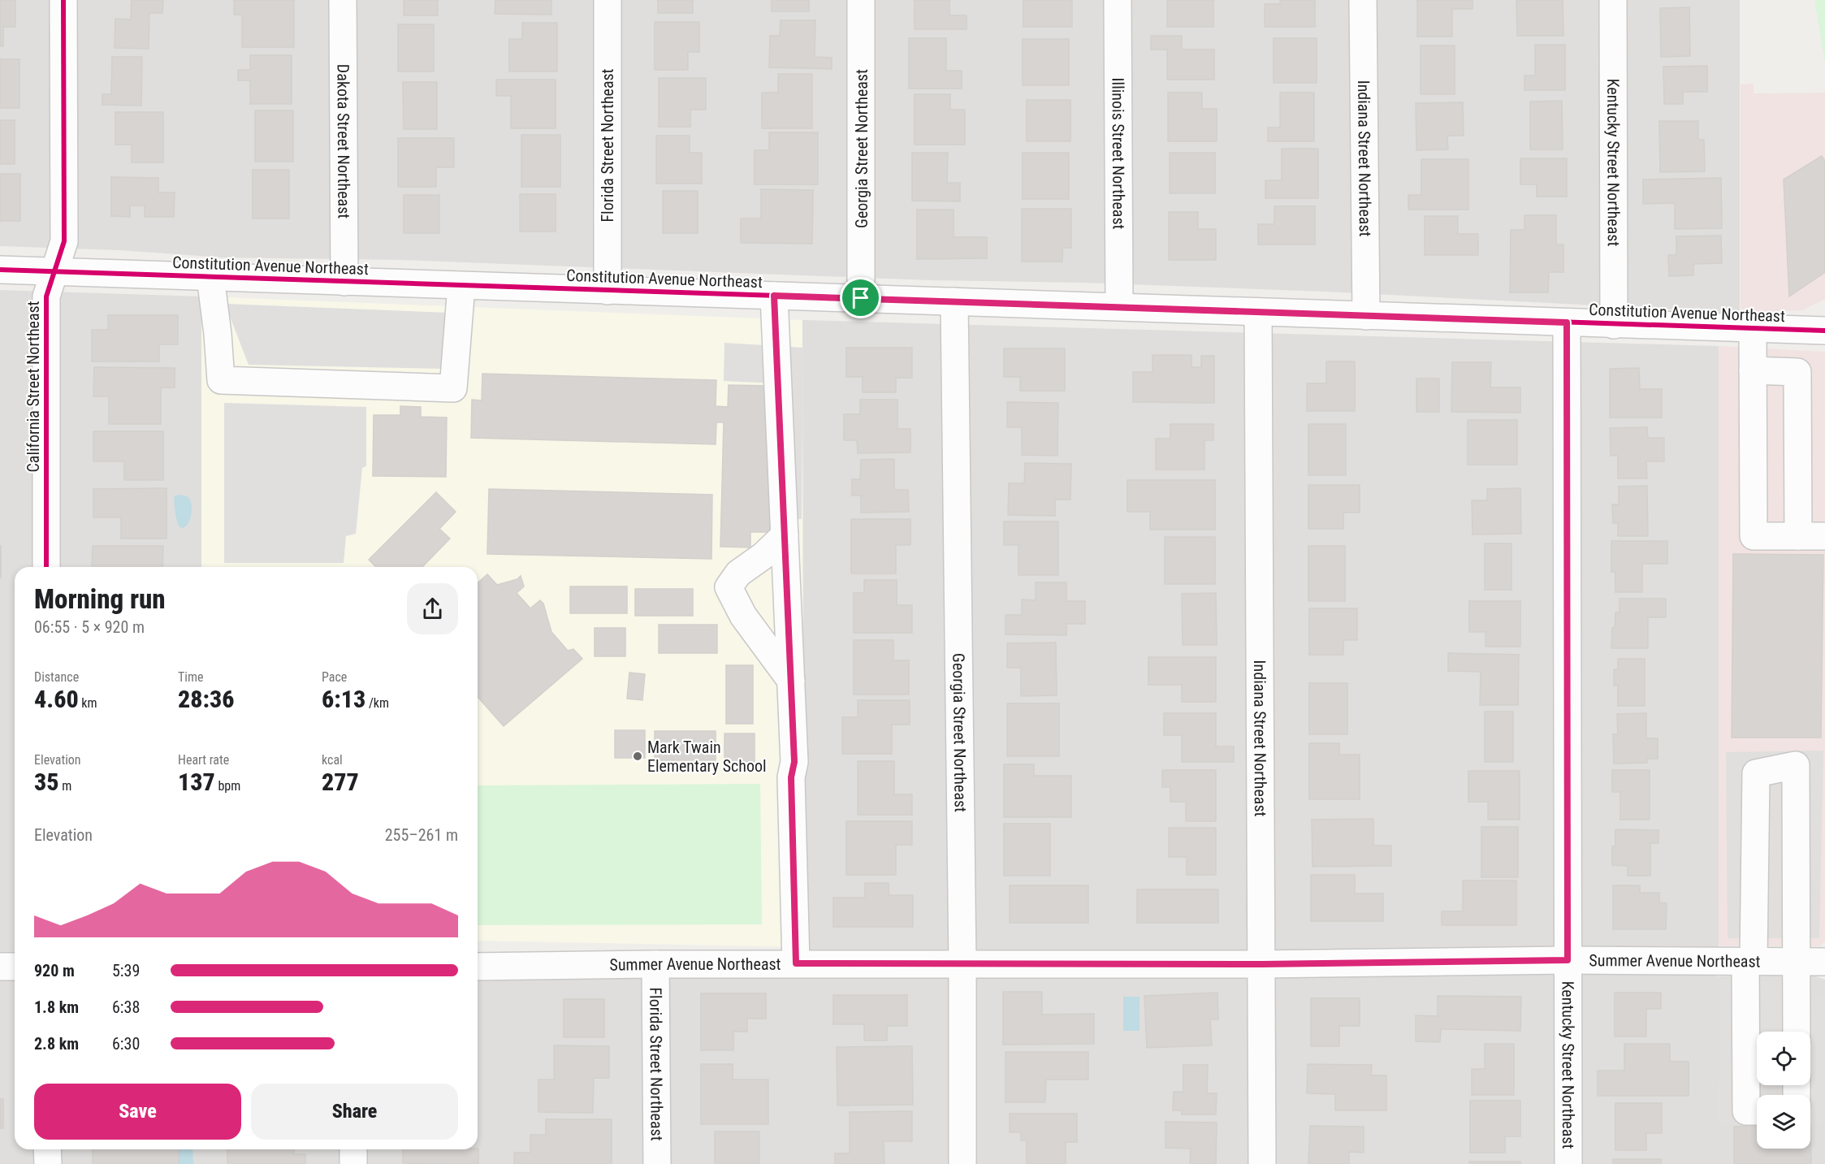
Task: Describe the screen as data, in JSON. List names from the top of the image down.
{
  "streets": {
    "street": [
      "Dakota Street Northeast",
      "Florida Street Northeast",
      "Georgia Street Northeast",
      "Illinois Street Northeast",
      "Indiana Street Northeast",
      "Kentucky Street Northeast",
      "Constitution Avenue Northeast",
      "California Street Northeast",
      "Summer Avenue Northeast"
    ]
  },
  "crossings": [
    ["Dakota Street Northeast", "Constitution Avenue Northeast"],
    ["Florida Street Northeast", "Constitution Avenue Northeast"],
    ["Florida Street Northeast", "Summer Avenue Northeast"],
    ["Georgia Street Northeast", "Constitution Avenue Northeast"],
    ["Georgia Street Northeast", "Summer Avenue Northeast"],
    ["Illinois Street Northeast", "Constitution Avenue Northeast"],
    ["Indiana Street Northeast", "Constitution Avenue Northeast"],
    ["Indiana Street Northeast", "Summer Avenue Northeast"],
    ["Kentucky Street Northeast", "Constitution Avenue Northeast"],
    ["Kentucky Street Northeast", "Summer Avenue Northeast"],
    ["Constitution Avenue Northeast", "California Street Northeast"]
  ],
  "places": ["Mark Twain Elementary School"],
  "page": {
    "heading": ["Morning run", "06:55 · 5 × 920 m"],
    "stats": [
      ["Distance", "4.60 km"],
      ["Time", "28:36"],
      ["Pace", "6:13 /km"],
      ["Elevation", "35 m"],
      ["Heart rate", "137 bpm"],
      ["kcal", "277"]
    ],
    "chart": ["Elevation", "255–261 m"],
    "list": [
      {
        "name": "920 m",
        "note": "5:39"
      },
      {
        "name": "1.8 km",
        "note": "6:38"
      },
      {
        "name": "2.8 km",
        "note": "6:30"
      }
    ],
    "buttons": ["Save", "Share"]
  }
}
